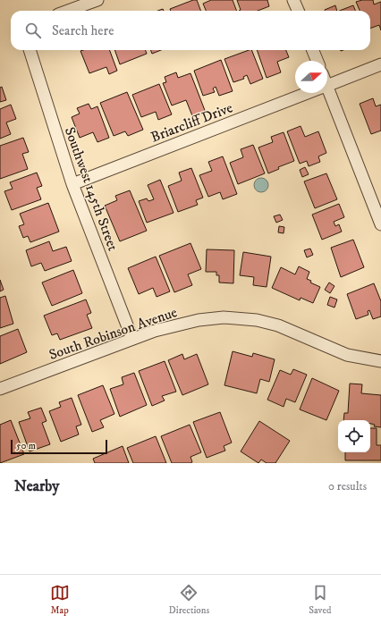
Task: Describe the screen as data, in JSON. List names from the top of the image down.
{
  "streets": {
    "street": ["Briarcliff Drive", "Southwest 145th Street", "South Robinson Avenue"]
  },
  "crossings": [
    ["Briarcliff Drive", "Southwest 145th Street"],
    ["Southwest 145th Street", "South Robinson Avenue"]
  ],
  "scale_bar": "50 m",
  "north": "right",
  "page": {
    "search": "Search here",
    "scale": "50 m",
    "heading": ["Nearby", "0 results"],
    "nav": ["Map", "Directions", "Saved"]
  }
}
